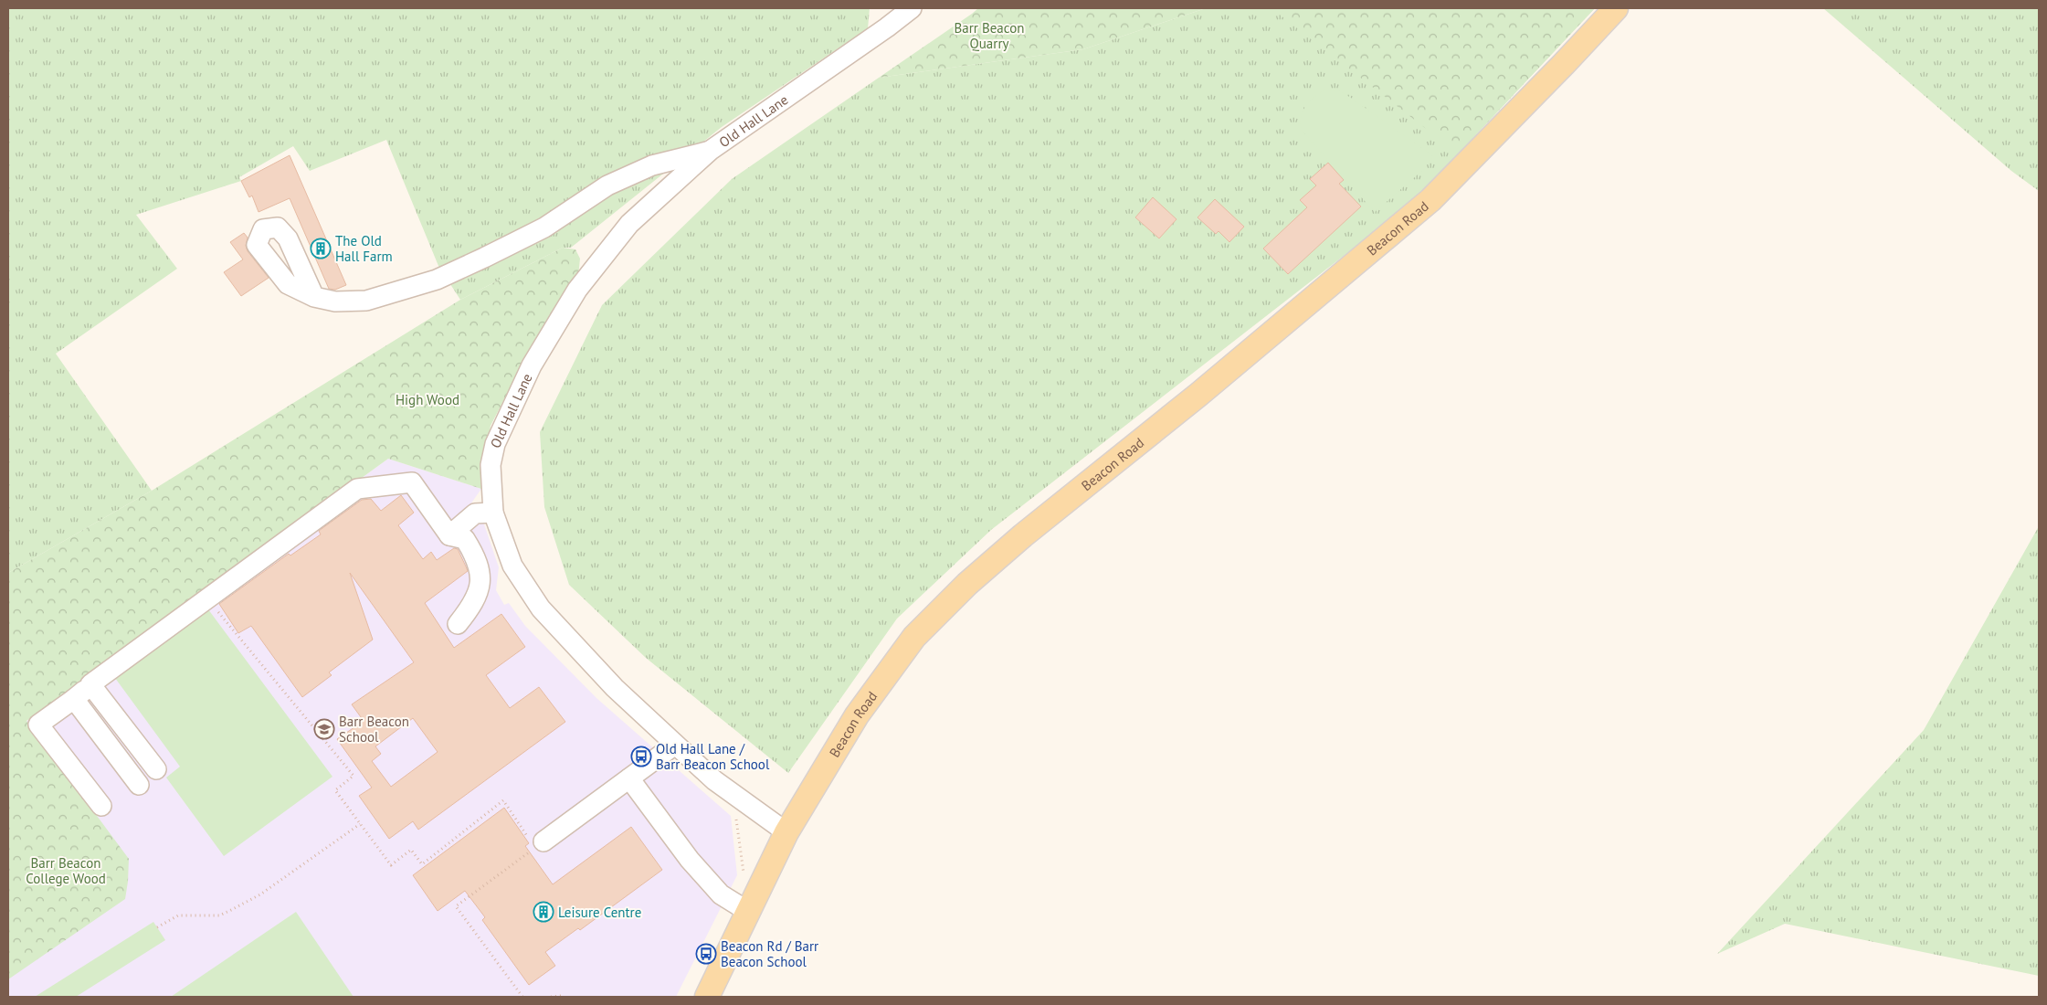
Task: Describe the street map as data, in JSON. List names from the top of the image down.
{
  "streets": {
    "main road": ["Beacon Road"],
    "street": ["Old Hall Lane"]
  },
  "crossings": [
    ["Old Hall Lane", "Beacon Road"]
  ],
  "parks": ["Barr Beacon Quarry", "High Wood", "Barr Beacon College Wood"],
  "places": {
    "building": ["The Old Hall Farm", "Leisure Centre"],
    "school or university": ["Barr Beacon School"],
    "bus stop": ["Old Hall Lane / Barr Beacon School", "Beacon Rd / Barr Beacon School"]
  }
}
